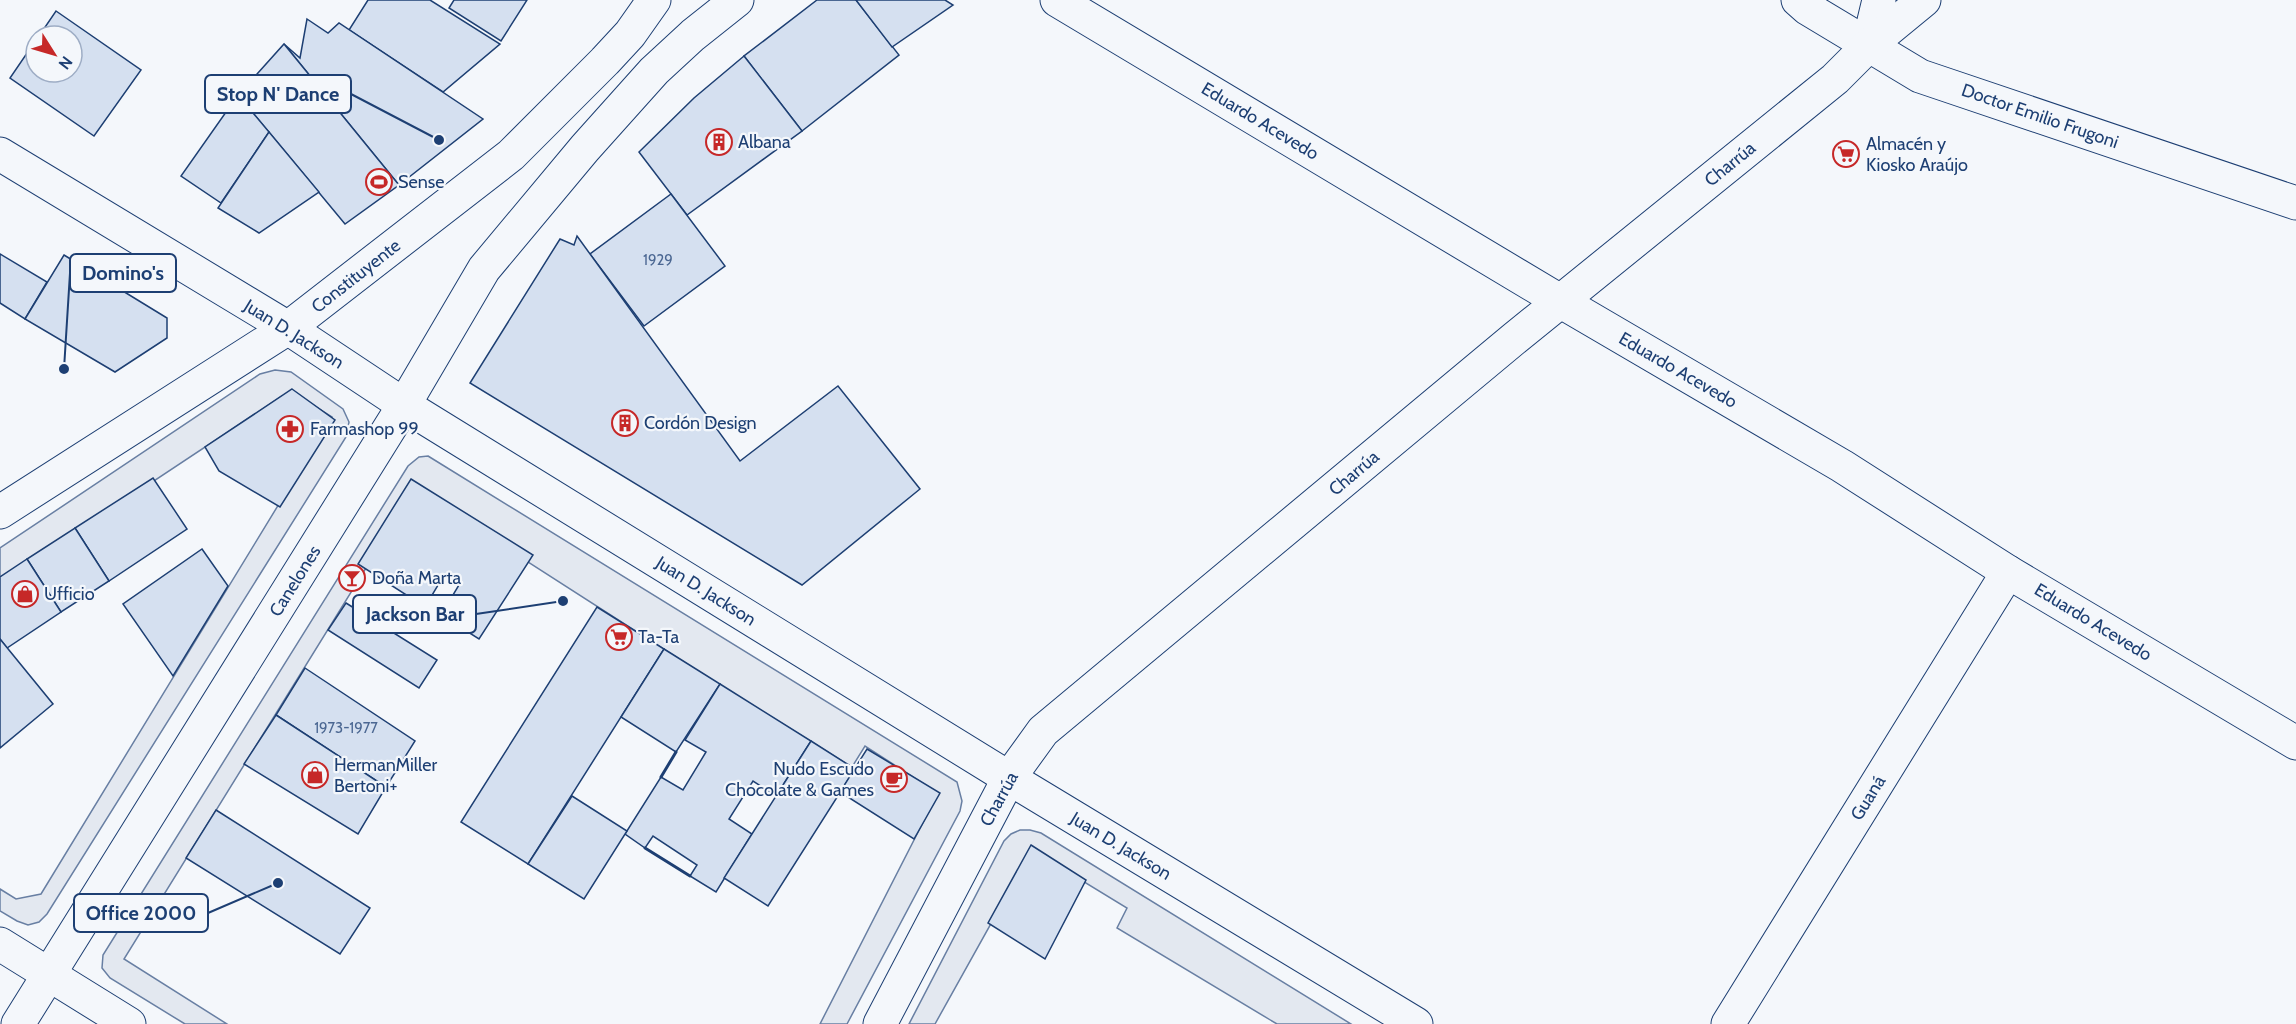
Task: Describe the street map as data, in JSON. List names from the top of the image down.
{
  "streets": {
    "street": [
      "Doctor Emilio Frugoni",
      "Eduardo Acevedo",
      "Charrúa",
      "Constituyente",
      "Juan D. Jackson",
      "Canelones",
      "Guaná"
    ]
  },
  "crossings": [
    ["Doctor Emilio Frugoni", "Charrúa"],
    ["Eduardo Acevedo", "Charrúa"],
    ["Eduardo Acevedo", "Guaná"],
    ["Charrúa", "Juan D. Jackson"],
    ["Constituyente", "Juan D. Jackson"],
    ["Juan D. Jackson", "Canelones"]
  ],
  "places": {
    "other": [
      "Stop N' Dance",
      "Domino's",
      "Jackson Bar",
      "Office 2000"
    ],
    "building": ["Albana", "Cordón Design"],
    "supermarket": ["Almacén y Kiosko Araújo", "Ta-Ta"],
    "sports": ["Sense"],
    "pharmacy": ["Farmashop 99"],
    "bar": ["Doña Marta"],
    "shop": ["Ufficio", "HermanMiller Bertoni+"],
    "cafe": ["Nudo Escudo Chocolate & Games"]
  },
  "house_numbers": ["1929", "1973-1977"],
  "north": "bottom right"
}
